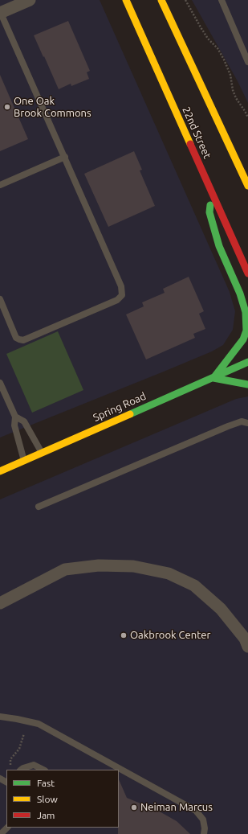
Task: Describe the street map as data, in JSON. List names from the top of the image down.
{
  "streets": {
    "main road": ["22nd Street", "Spring Road"]
  },
  "places": ["One Oak Brook Commons", "Oakbrook Center", "Neiman Marcus"],
  "legend": ["Fast", "Slow", "Jam"]
}
